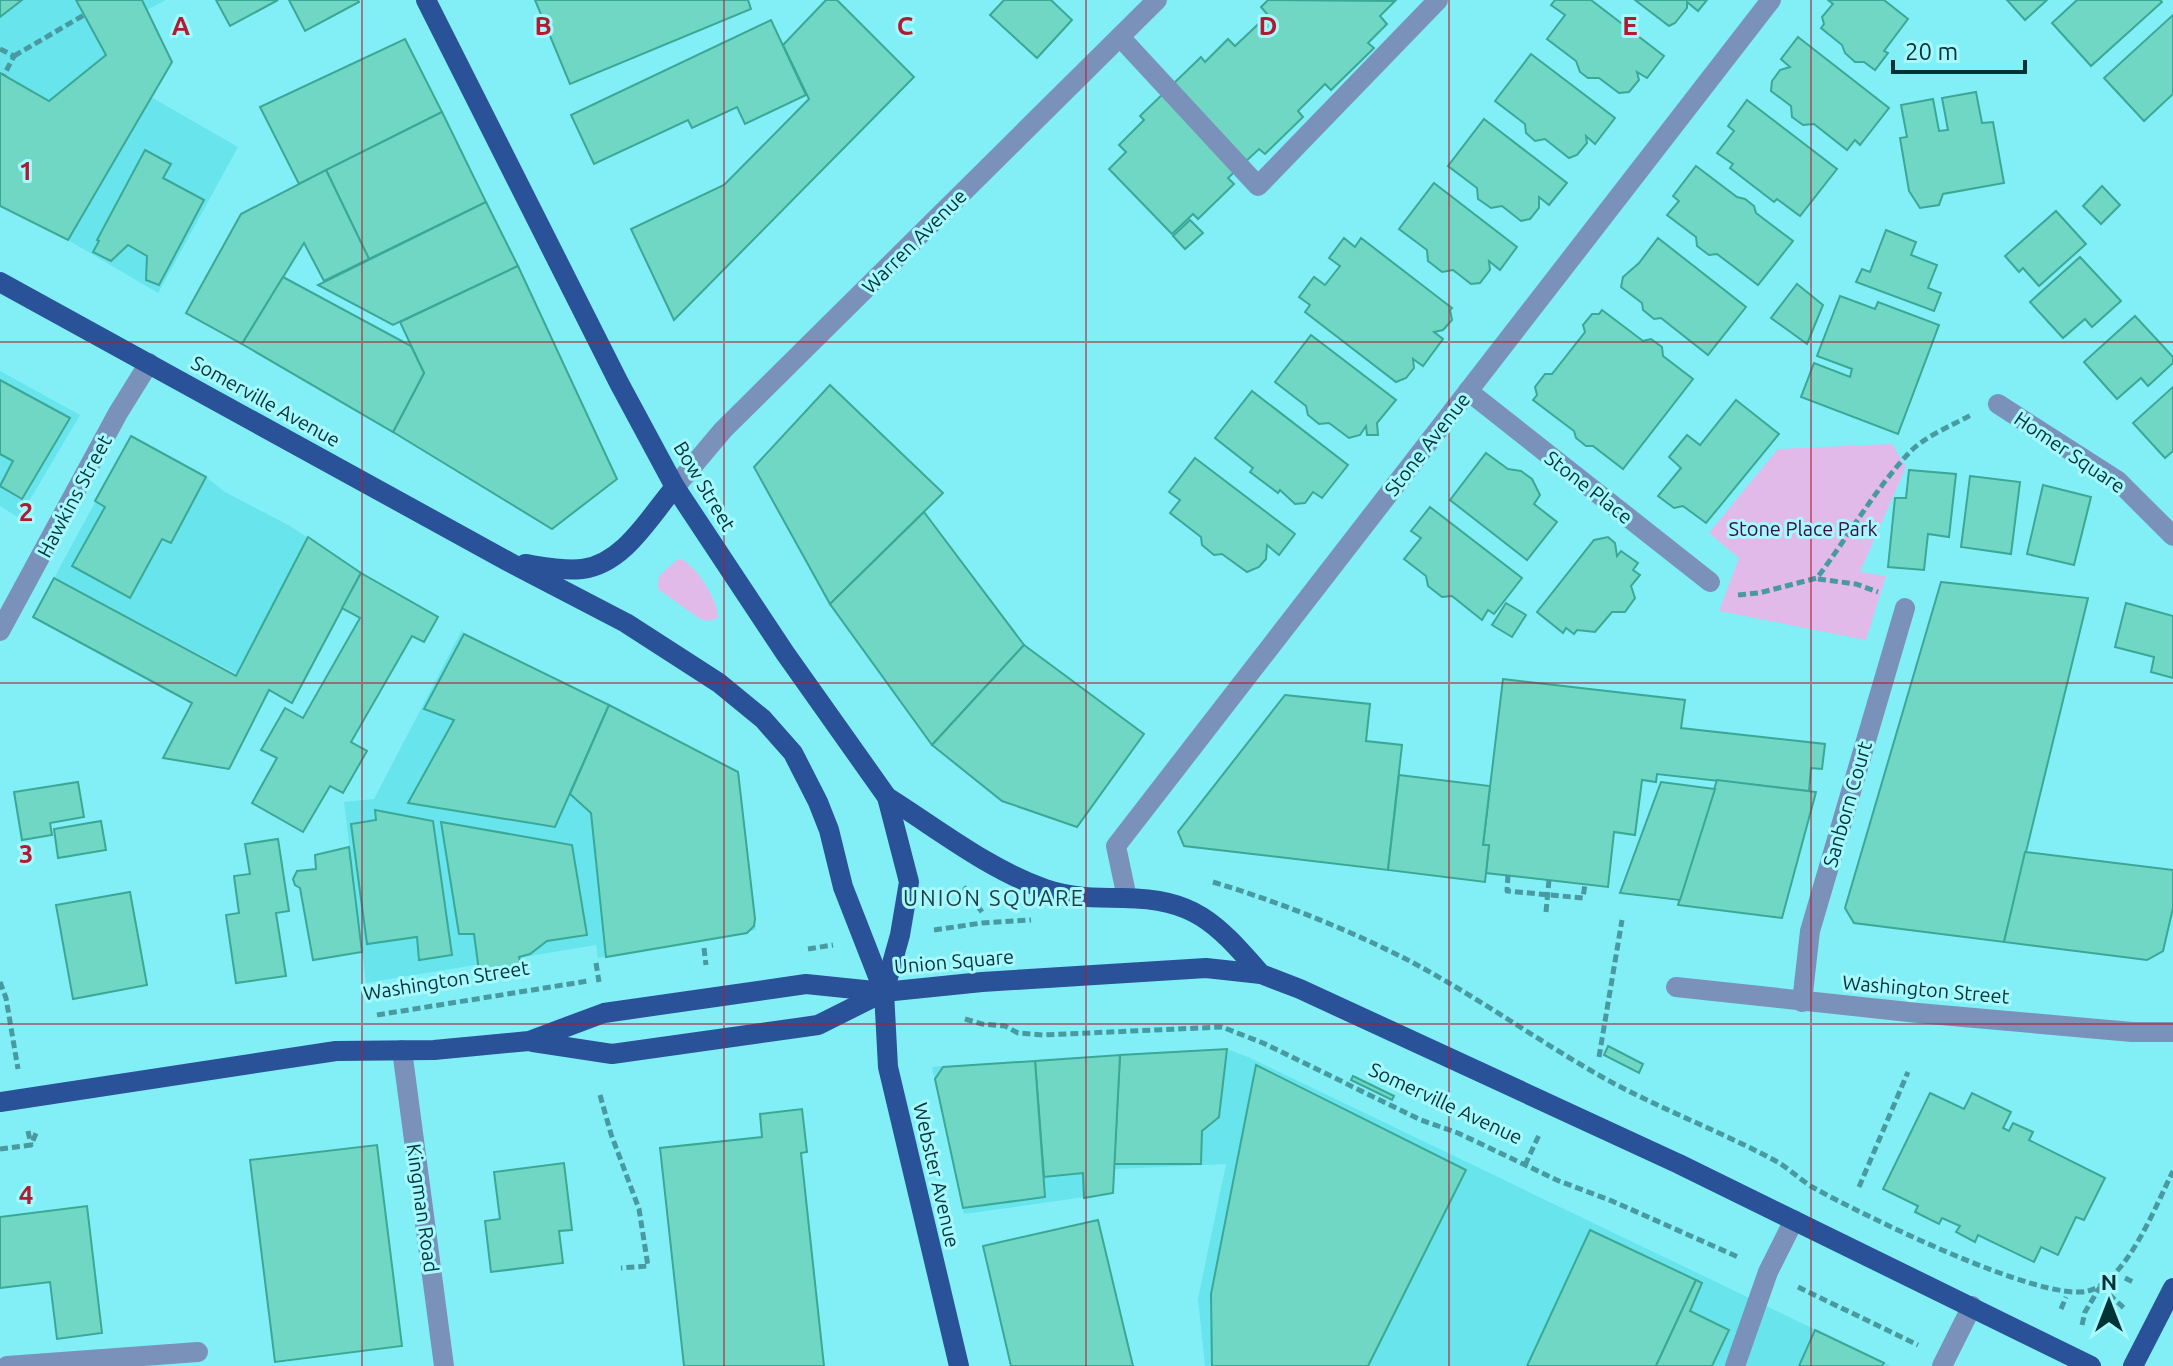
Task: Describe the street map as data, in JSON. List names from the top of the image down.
{
  "streets": {
    "main road": [
      "Somerville Avenue",
      "Bow Street",
      "Union Square",
      "Webster Avenue"
    ],
    "street": [
      "Warren Avenue",
      "Stone Avenue",
      "Homer Square",
      "Stone Place",
      "Hawkins Street",
      "Sanborn Court",
      "Washington Street",
      "Kingman Road"
    ]
  },
  "crossings": [
    ["Warren Avenue", "Bow Street"],
    ["Somerville Avenue", "Hawkins Street"],
    ["Somerville Avenue", "Union Square"],
    ["Stone Avenue", "Stone Place"],
    ["Bow Street", "Union Square"],
    ["Bow Street", "Webster Avenue"],
    ["Sanborn Court", "Washington Street"],
    ["Union Square", "Webster Avenue"]
  ],
  "districts": ["UNION SQUARE"],
  "parks": ["Stone Place Park"],
  "scale_bar": "20 m",
  "north": "top",
  "grid": {
    "columns": [
      "A",
      "B",
      "C",
      "D",
      "E"
    ],
    "rows": [
      "1",
      "2",
      "3",
      "4"
    ]
  }
}
